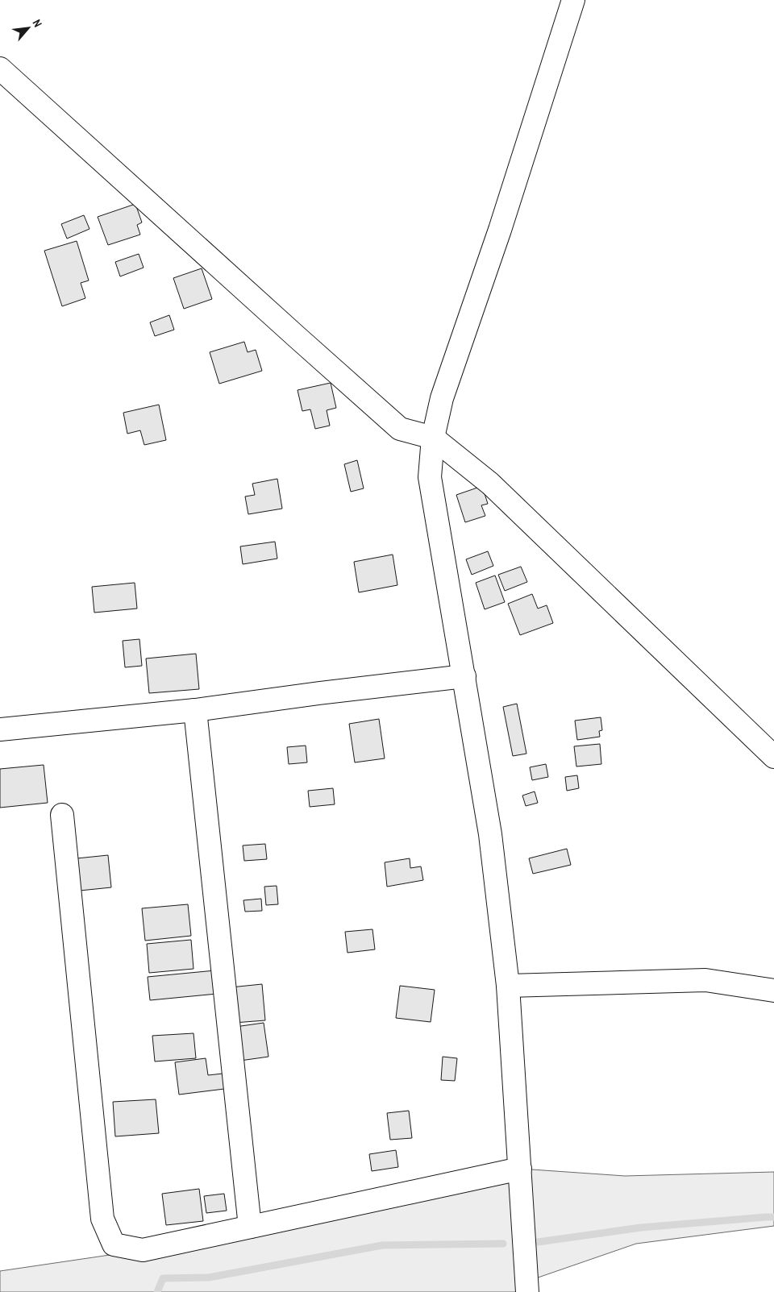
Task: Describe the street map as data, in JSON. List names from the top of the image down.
{
  "north": "top right"
}
